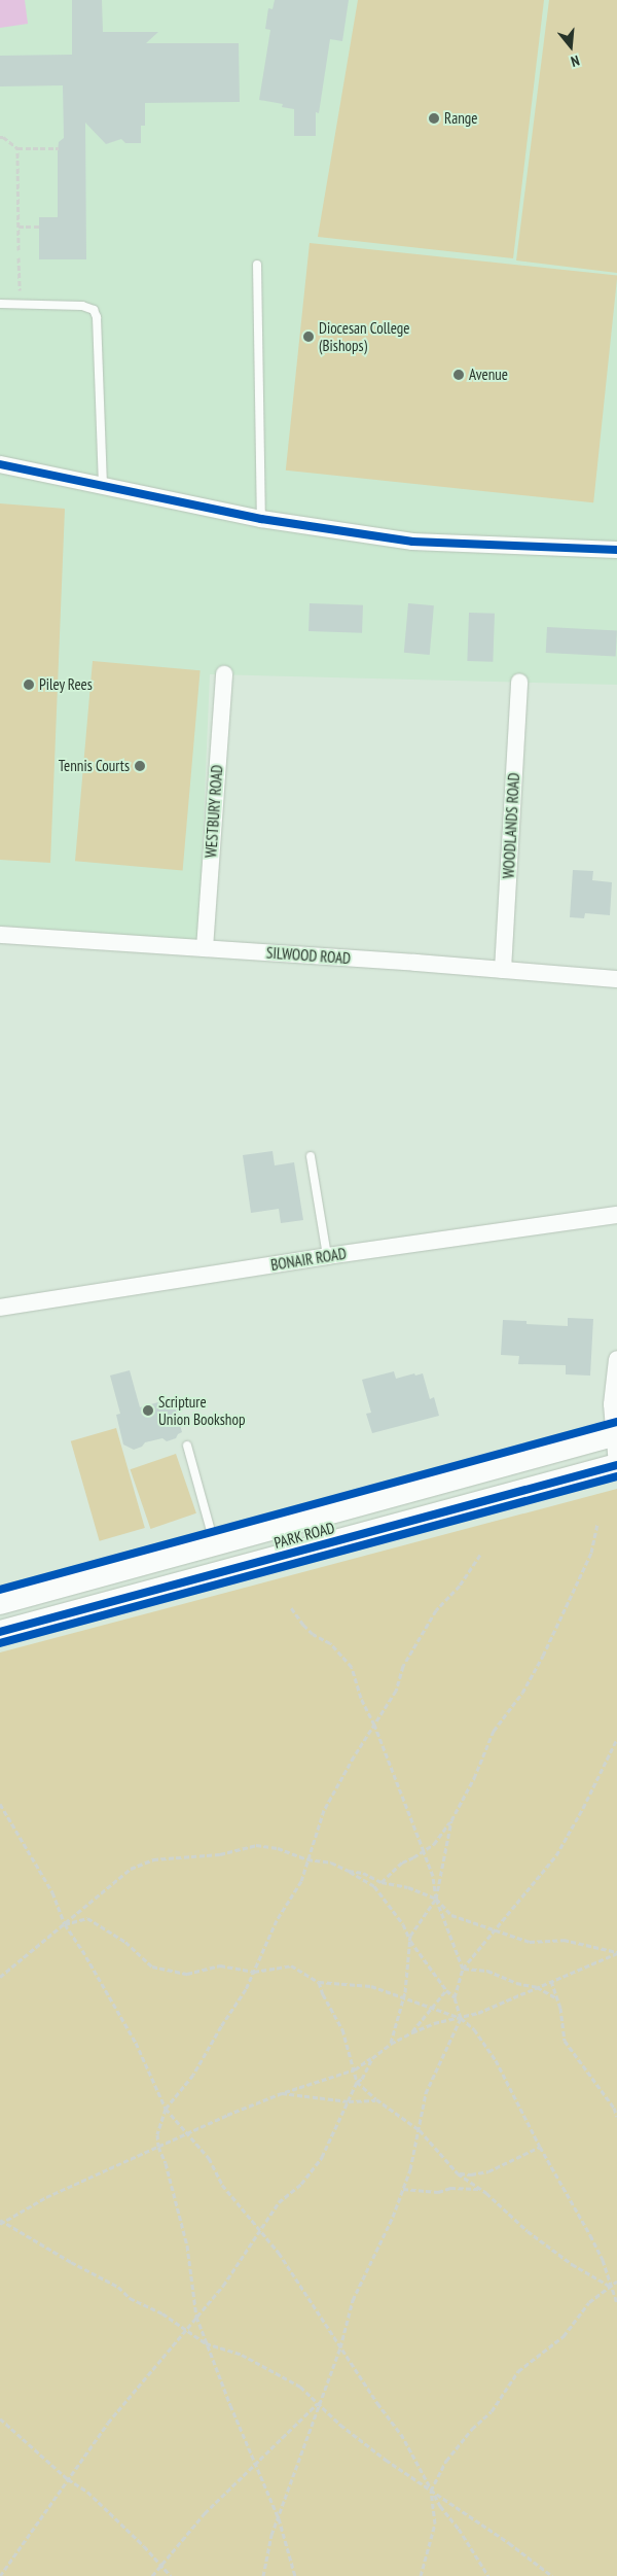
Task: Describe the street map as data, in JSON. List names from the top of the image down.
{
  "streets": {
    "main road": ["PARK ROAD"],
    "street": [
      "WESTBURY ROAD",
      "WOODLANDS ROAD",
      "SILWOOD ROAD",
      "BONAIR ROAD"
    ]
  },
  "crossings": [
    ["WESTBURY ROAD", "SILWOOD ROAD"],
    ["WOODLANDS ROAD", "SILWOOD ROAD"]
  ],
  "places": [
    "Range",
    "Diocesan College (Bishops)",
    "Avenue",
    "Piley Rees",
    "Tennis Courts",
    "Scripture Union Bookshop"
  ],
  "north": "bottom"
}
